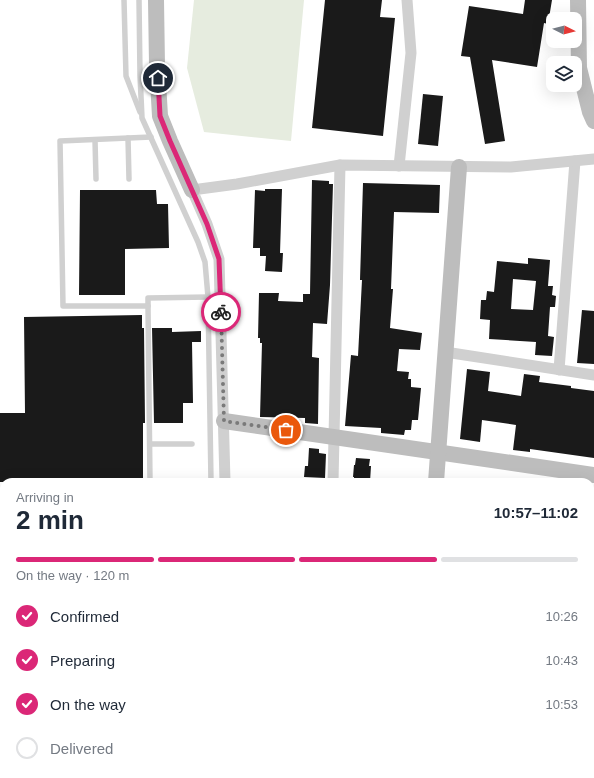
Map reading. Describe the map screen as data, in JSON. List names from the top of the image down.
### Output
{
  "north": "right",
  "page": {
    "heading": ["2 min", "Arriving in", "10:57–11:02"],
    "bar": "On the way · 120 m",
    "list": [
      ["Confirmed", "10:26"],
      ["Preparing", "10:43"],
      ["On the way", "10:53"],
      "Delivered"
    ]
  }
}
